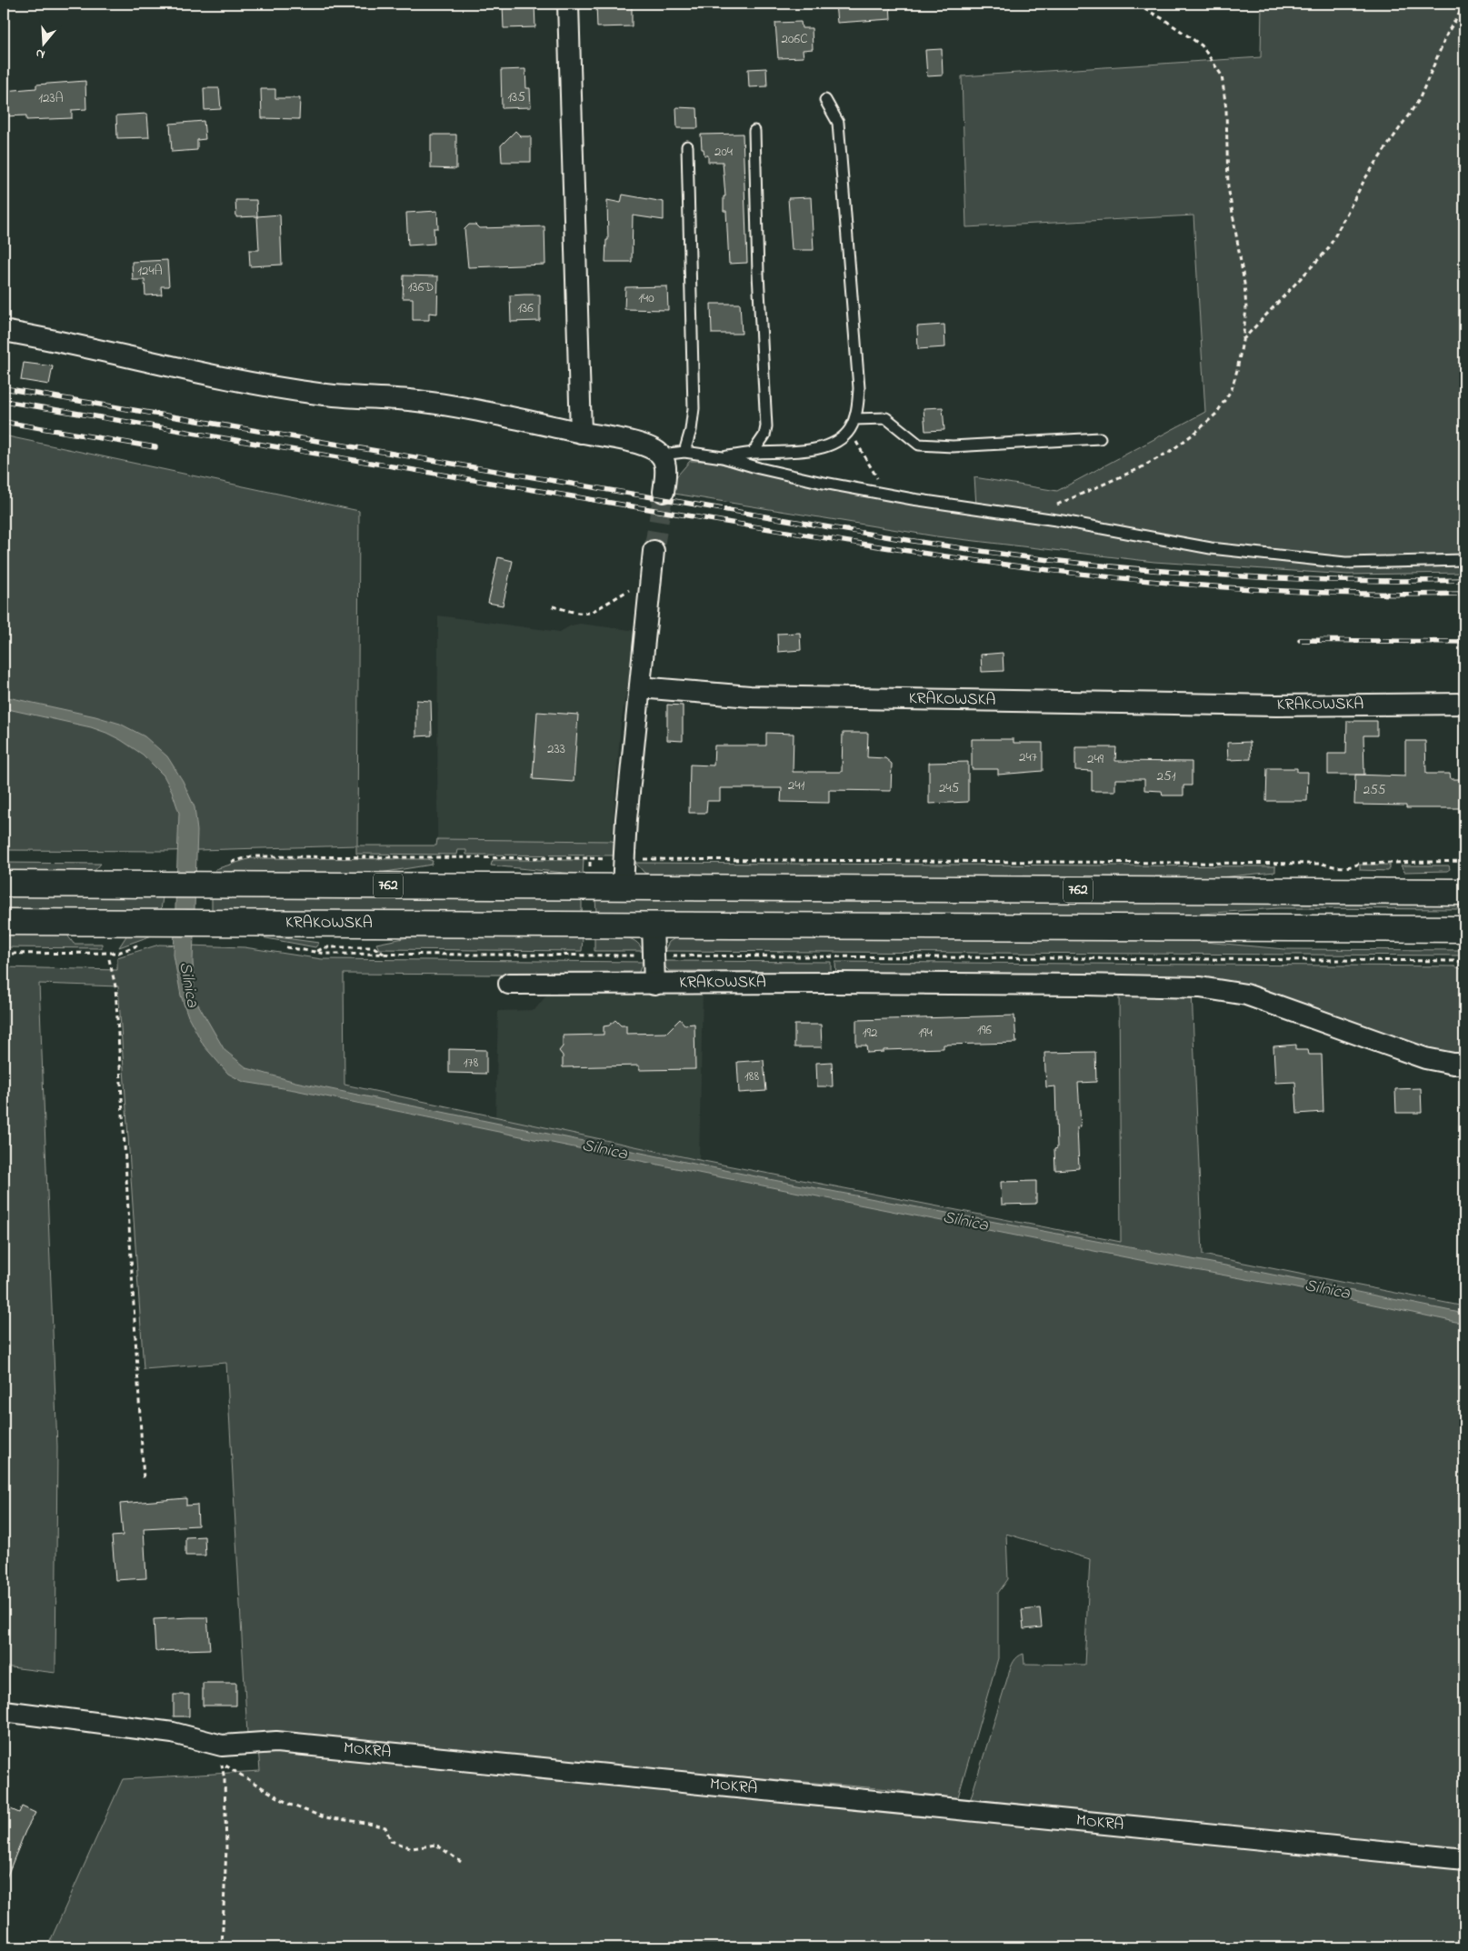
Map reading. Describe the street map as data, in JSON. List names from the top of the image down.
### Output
{
  "streets": {
    "main road": ["KRAKOWSKA", "762"],
    "street": ["MOKRA"]
  },
  "water": ["Silnica"],
  "house_numbers": [
    "206C",
    "135",
    "123A",
    "204",
    "124A",
    "136D",
    "140",
    "136",
    "233",
    "247",
    "249",
    "251",
    "241",
    "245",
    "255",
    "196",
    "192",
    "194",
    "178",
    "188"
  ],
  "north": "bottom"
}
